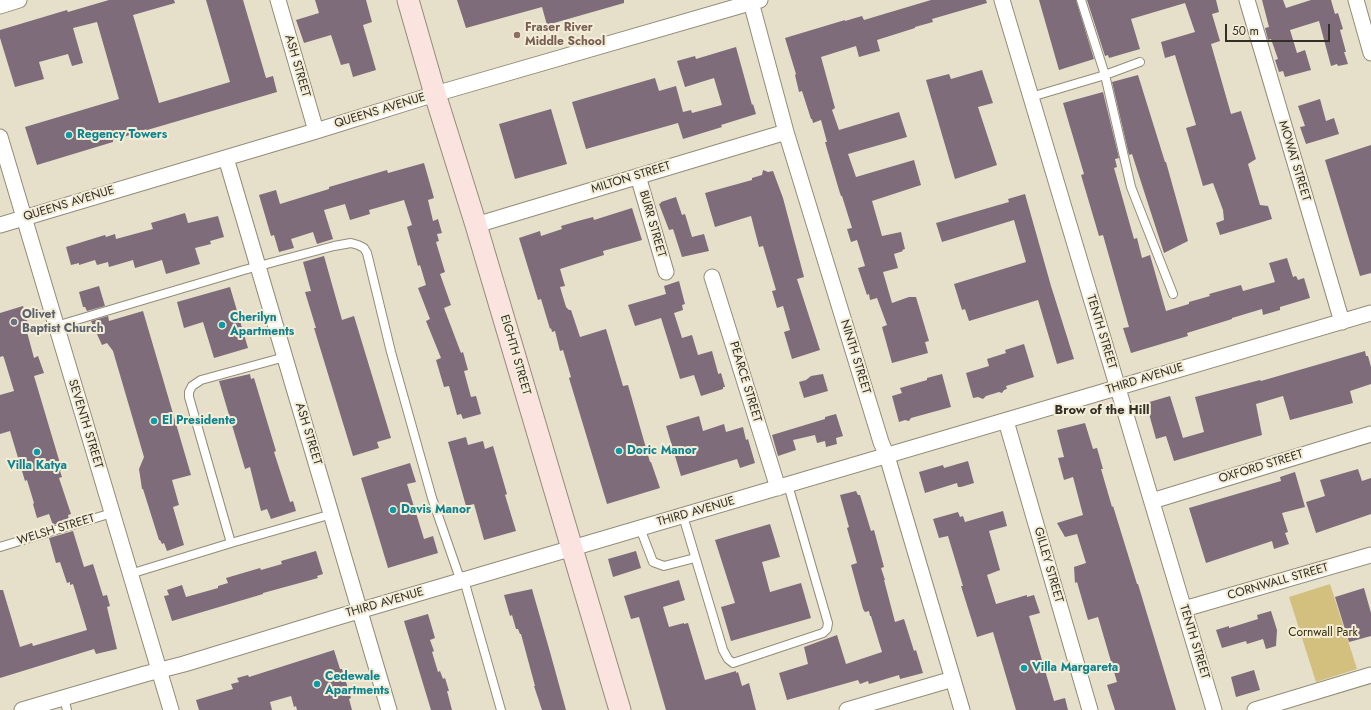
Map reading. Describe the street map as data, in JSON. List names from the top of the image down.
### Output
{
  "streets": {
    "street": [
      "ASH STREET",
      "QUEENS AVENUE",
      "MOWAT STREET",
      "MILTON STREET",
      "BURR STREET",
      "TENTH STREET",
      "EIGHTH STREET",
      "NINTH STREET",
      "THIRD AVENUE",
      "PEARCE STREET",
      "SEVENTH STREET",
      "OXFORD STREET",
      "GILLEY STREET",
      "CORNWALL STREET"
    ],
    "lane": ["WELSH STREET"]
  },
  "crossings": [
    ["ASH STREET", "QUEENS AVENUE"],
    ["ASH STREET", "THIRD AVENUE"],
    ["QUEENS AVENUE", "EIGHTH STREET"],
    ["QUEENS AVENUE", "NINTH STREET"],
    ["QUEENS AVENUE", "SEVENTH STREET"],
    ["MOWAT STREET", "THIRD AVENUE"],
    ["MILTON STREET", "BURR STREET"],
    ["MILTON STREET", "EIGHTH STREET"],
    ["MILTON STREET", "NINTH STREET"],
    ["TENTH STREET", "THIRD AVENUE"],
    ["TENTH STREET", "OXFORD STREET"],
    ["TENTH STREET", "CORNWALL STREET"],
    ["EIGHTH STREET", "THIRD AVENUE"],
    ["NINTH STREET", "THIRD AVENUE"],
    ["THIRD AVENUE", "PEARCE STREET"],
    ["THIRD AVENUE", "SEVENTH STREET"],
    ["THIRD AVENUE", "GILLEY STREET"],
    ["SEVENTH STREET", "WELSH STREET"]
  ],
  "districts": ["Brow of the Hill"],
  "parks": ["Cornwall Park"],
  "places": [
    "Fraser River Middle School",
    "Regency Towers",
    "Olivet Baptist Church",
    "Cherilyn Apartments",
    "El Presidente",
    "Doric Manor",
    "Villa Katya",
    "Davis Manor",
    "Villa Margareta",
    "Cedewale Apartments"
  ],
  "scale_bar": "50 m"
}
